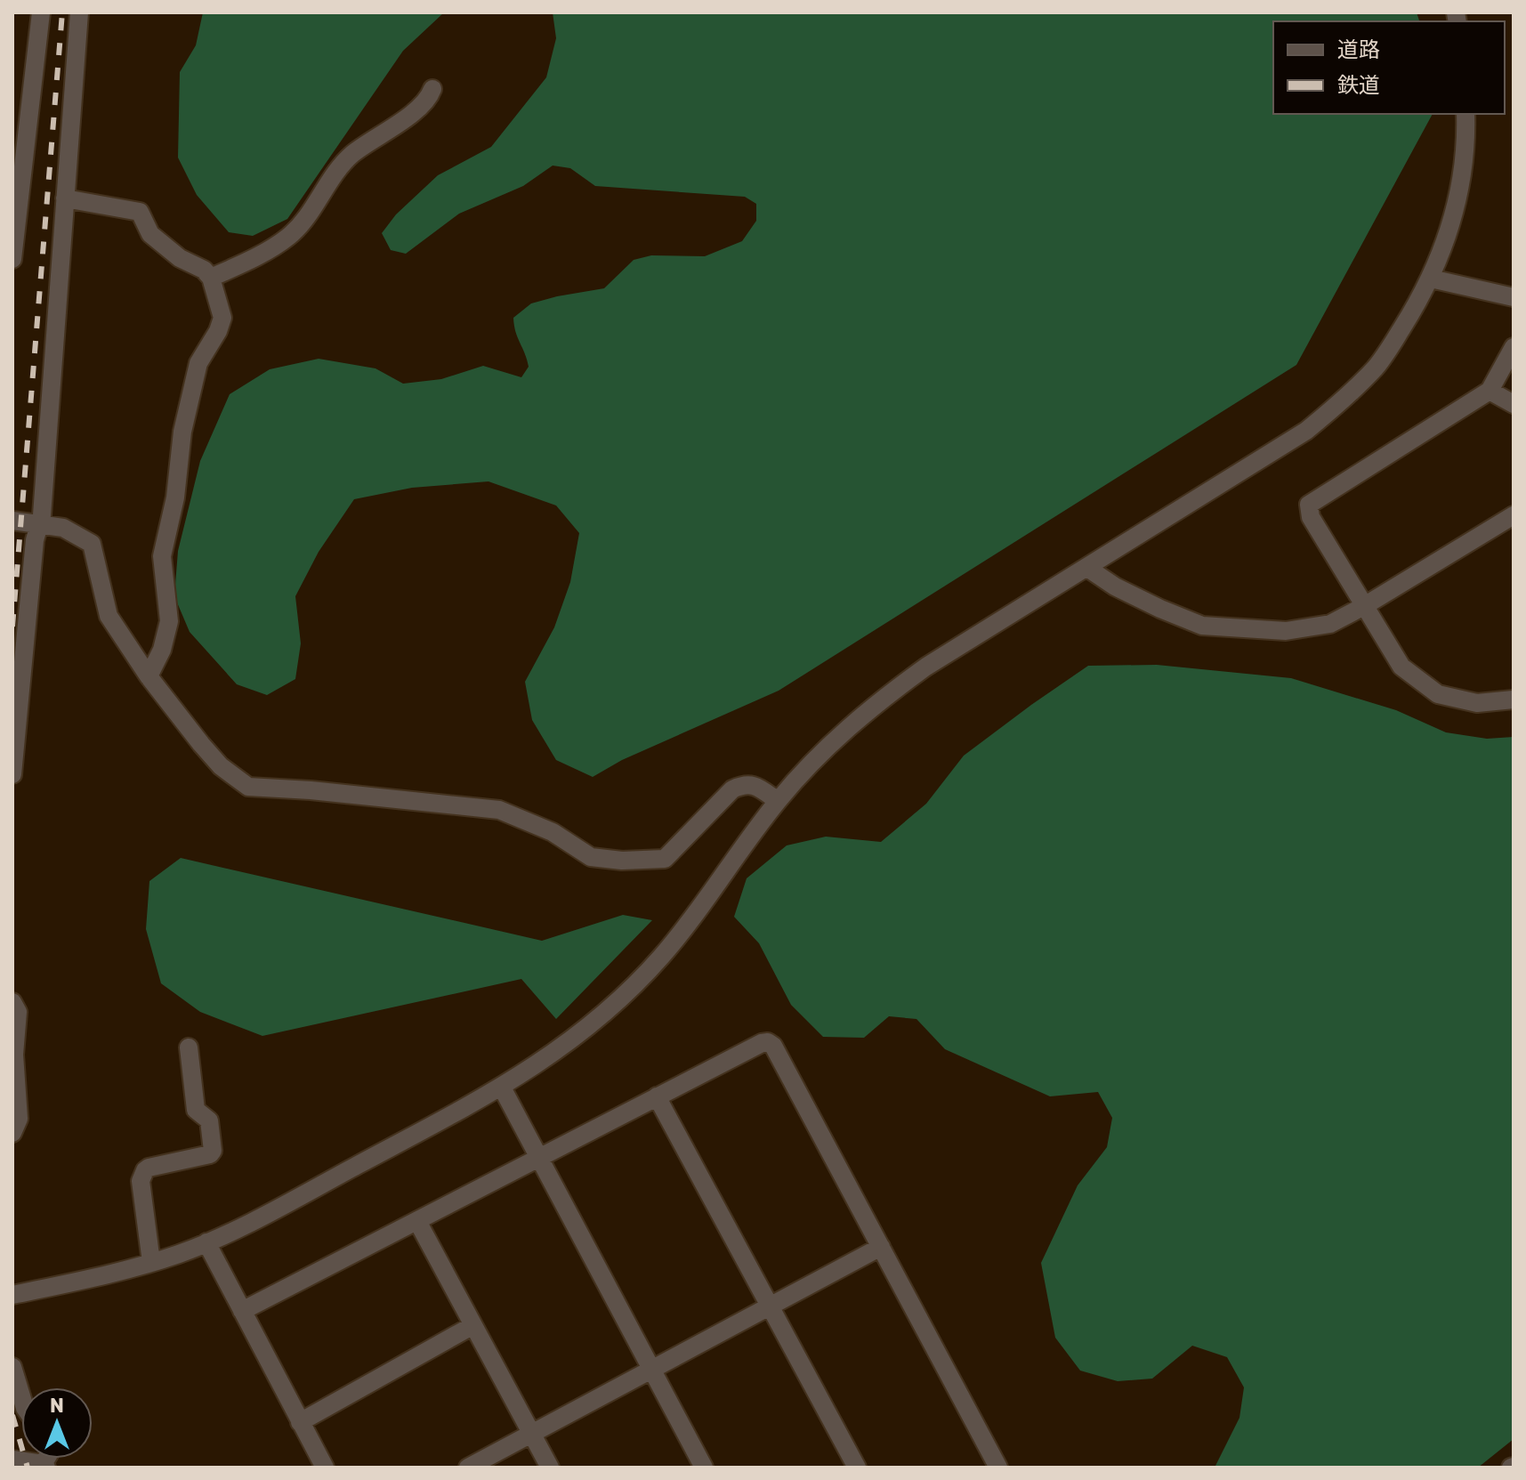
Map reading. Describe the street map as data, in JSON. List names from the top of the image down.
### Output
{
  "legend": ["道路", "鉄道"],
  "north": "top"
}
